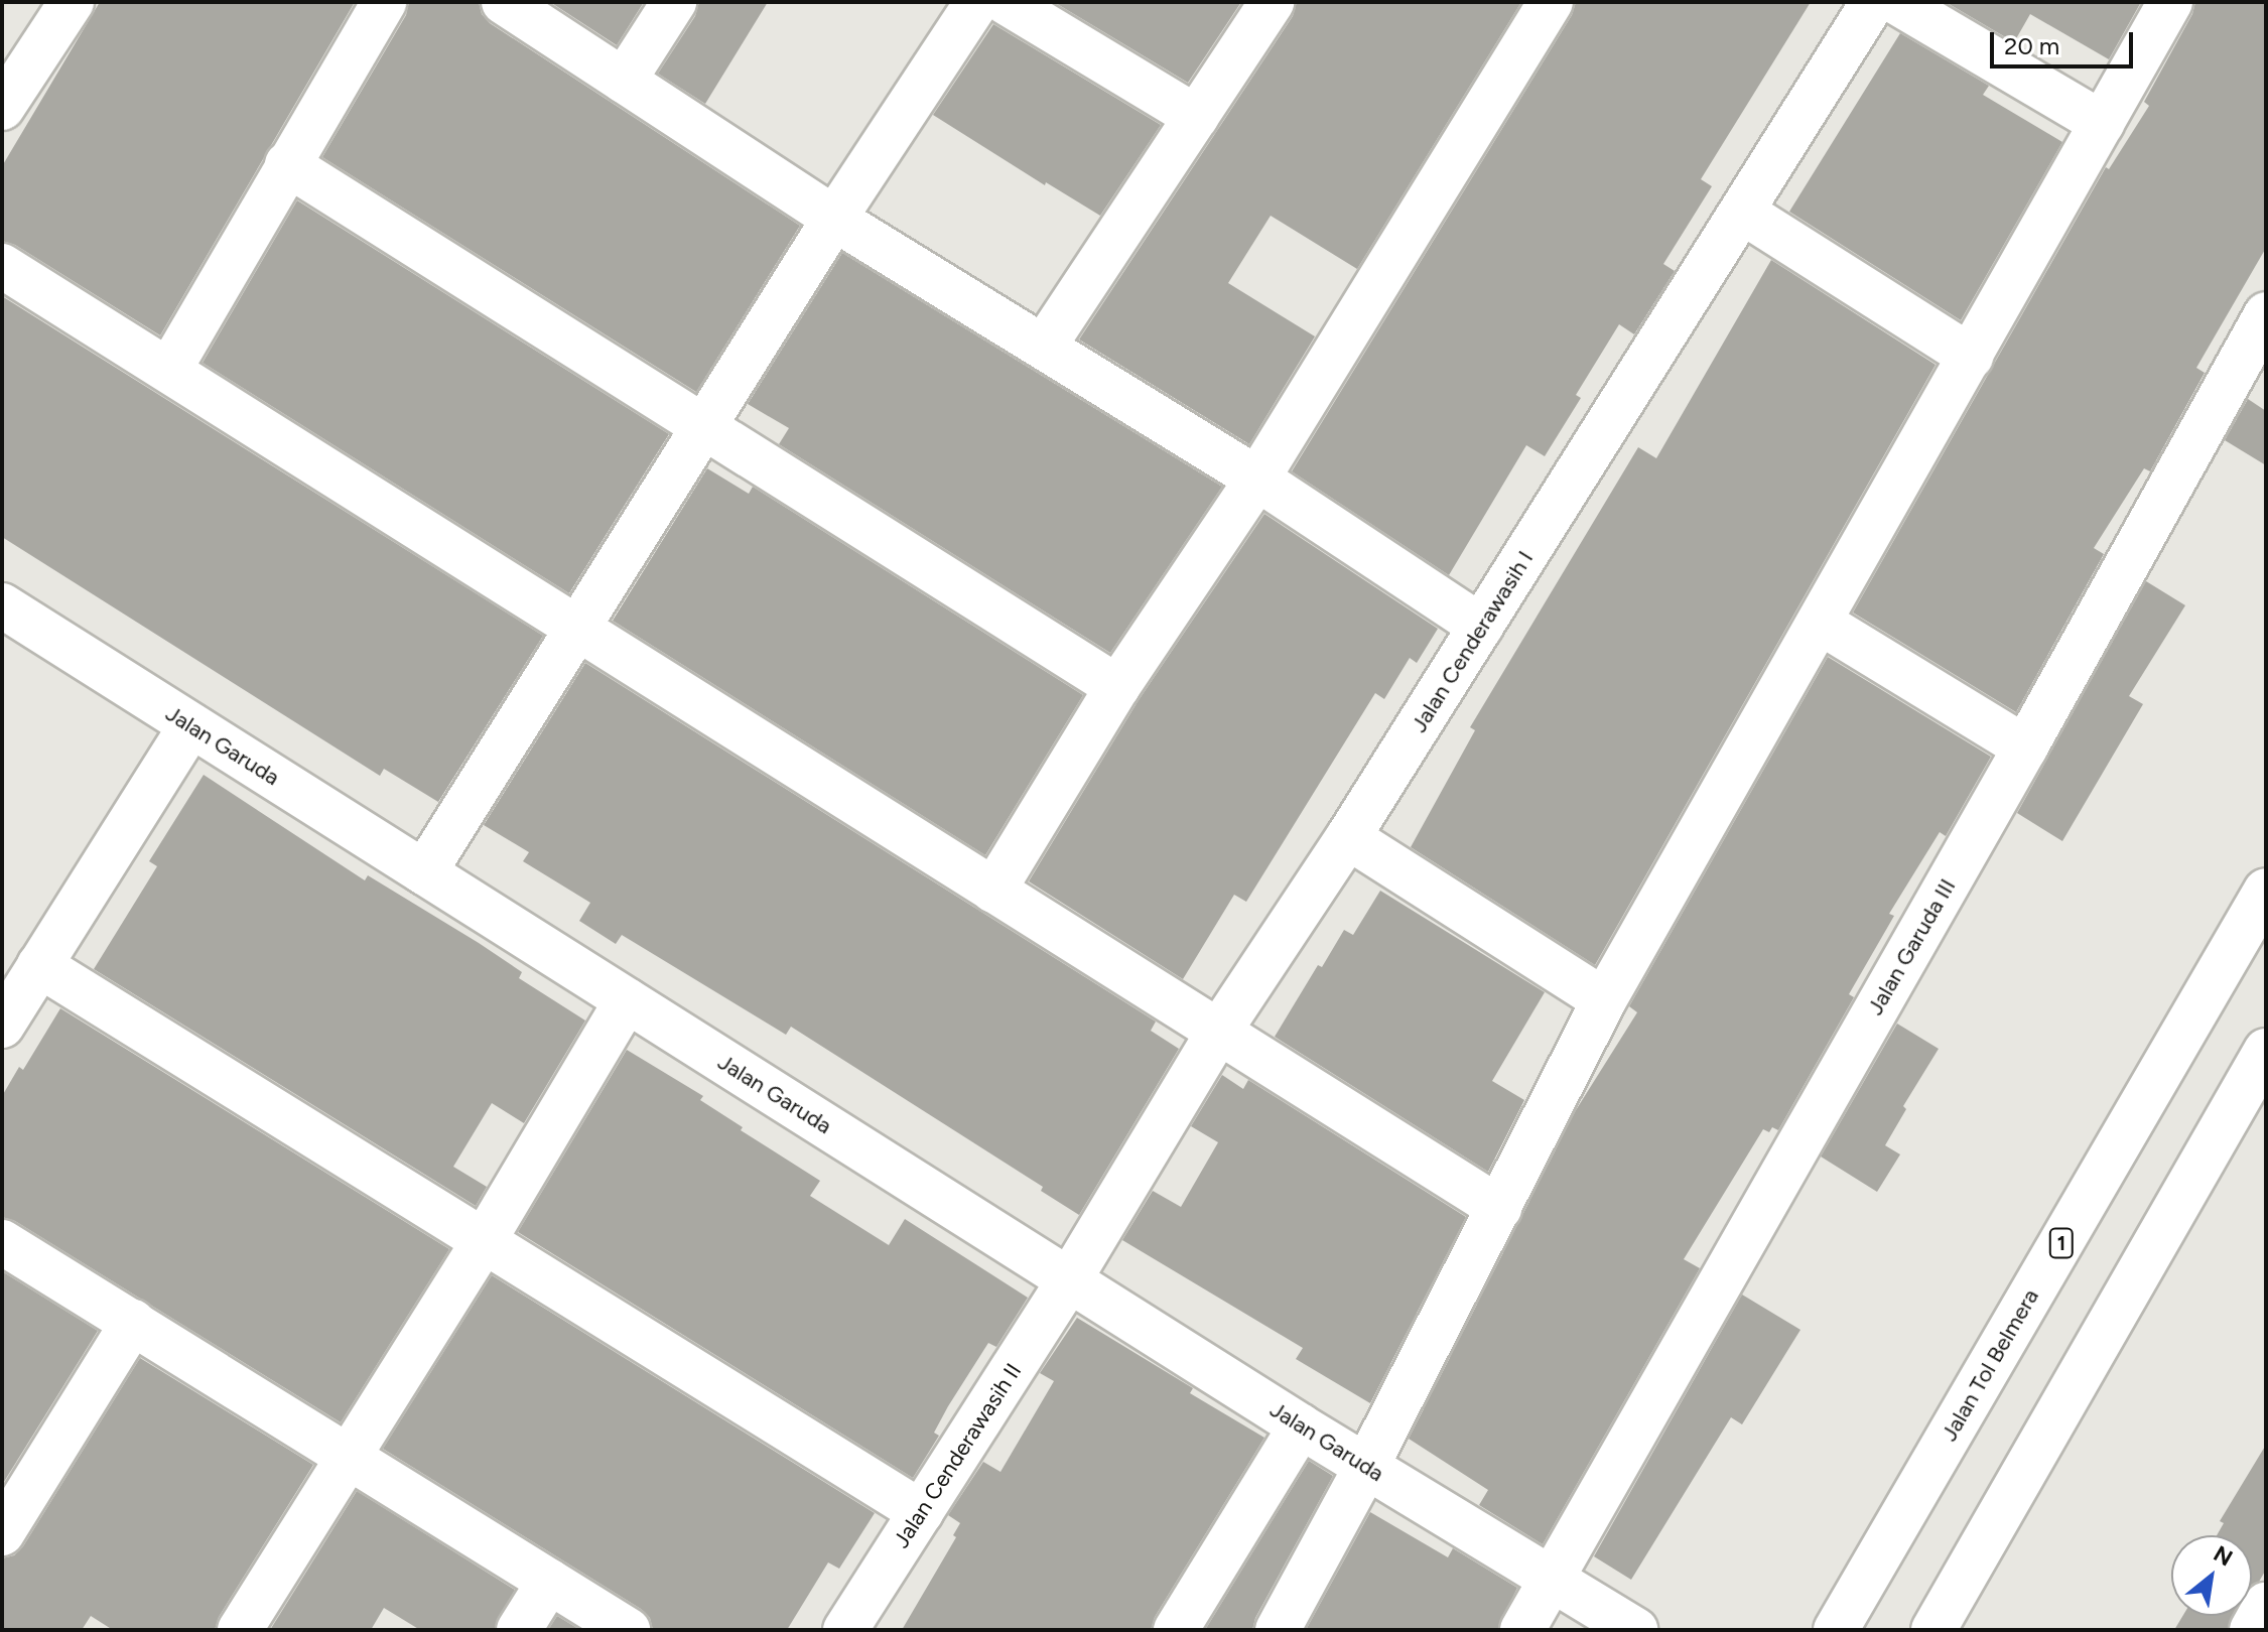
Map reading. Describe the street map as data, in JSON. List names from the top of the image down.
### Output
{
  "streets": {
    "main road": [
      "Jalan Cenderawasih I",
      "Jalan Garuda",
      "Jalan Garuda III",
      "1",
      "Jalan Tol Belmera",
      "Jalan Cenderawasih II"
    ]
  },
  "crossings": [
    ["Jalan Cenderawasih I", "Jalan Garuda"],
    ["Jalan Cenderawasih I", "Jalan Cenderawasih II"],
    ["Jalan Garuda", "Jalan Garuda III"],
    ["Jalan Garuda", "Jalan Cenderawasih II"]
  ],
  "scale_bar": "20 m",
  "north": "top right"
}
